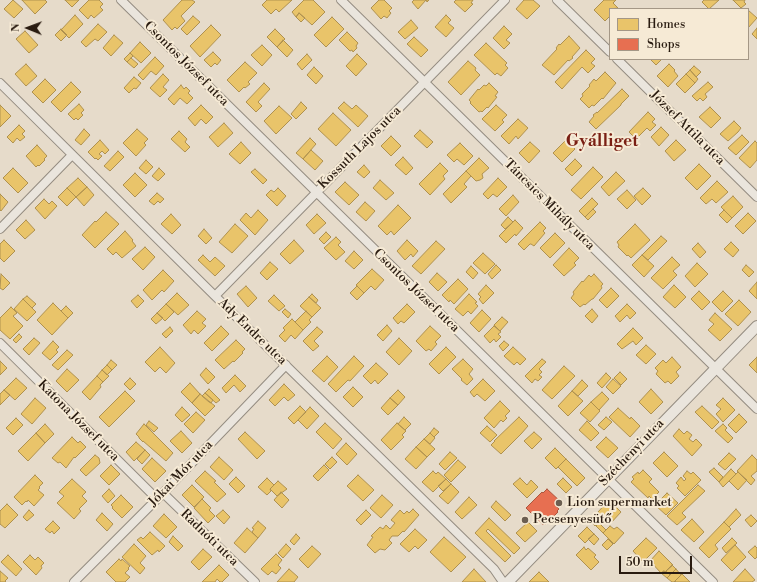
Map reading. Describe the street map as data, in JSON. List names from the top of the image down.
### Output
{
  "streets": {
    "street": [
      "Csontos József utca",
      "József Attila utca",
      "Kossuth Lajos utca",
      "Táncsics Mihály utca",
      "Ady Endre utca",
      "Katona József utca",
      "Széchenyi utca",
      "Jókai Mór utca",
      "Radnóti utca"
    ]
  },
  "crossings": [
    ["Csontos József utca", "Kossuth Lajos utca"],
    ["Csontos József utca", "Széchenyi utca"],
    ["Kossuth Lajos utca", "Táncsics Mihály utca"],
    ["Kossuth Lajos utca", "Ady Endre utca"],
    ["Táncsics Mihály utca", "Széchenyi utca"],
    ["Ady Endre utca", "Jókai Mór utca"],
    ["Katona József utca", "Jókai Mór utca"],
    ["Katona József utca", "Radnóti utca"],
    ["Jókai Mór utca", "Radnóti utca"]
  ],
  "districts": ["Gyálliget"],
  "places": ["Lion supermarket", "Pecsenyesütő"],
  "legend": ["Homes", "Shops"],
  "scale_bar": "50 m",
  "north": "left"
}
